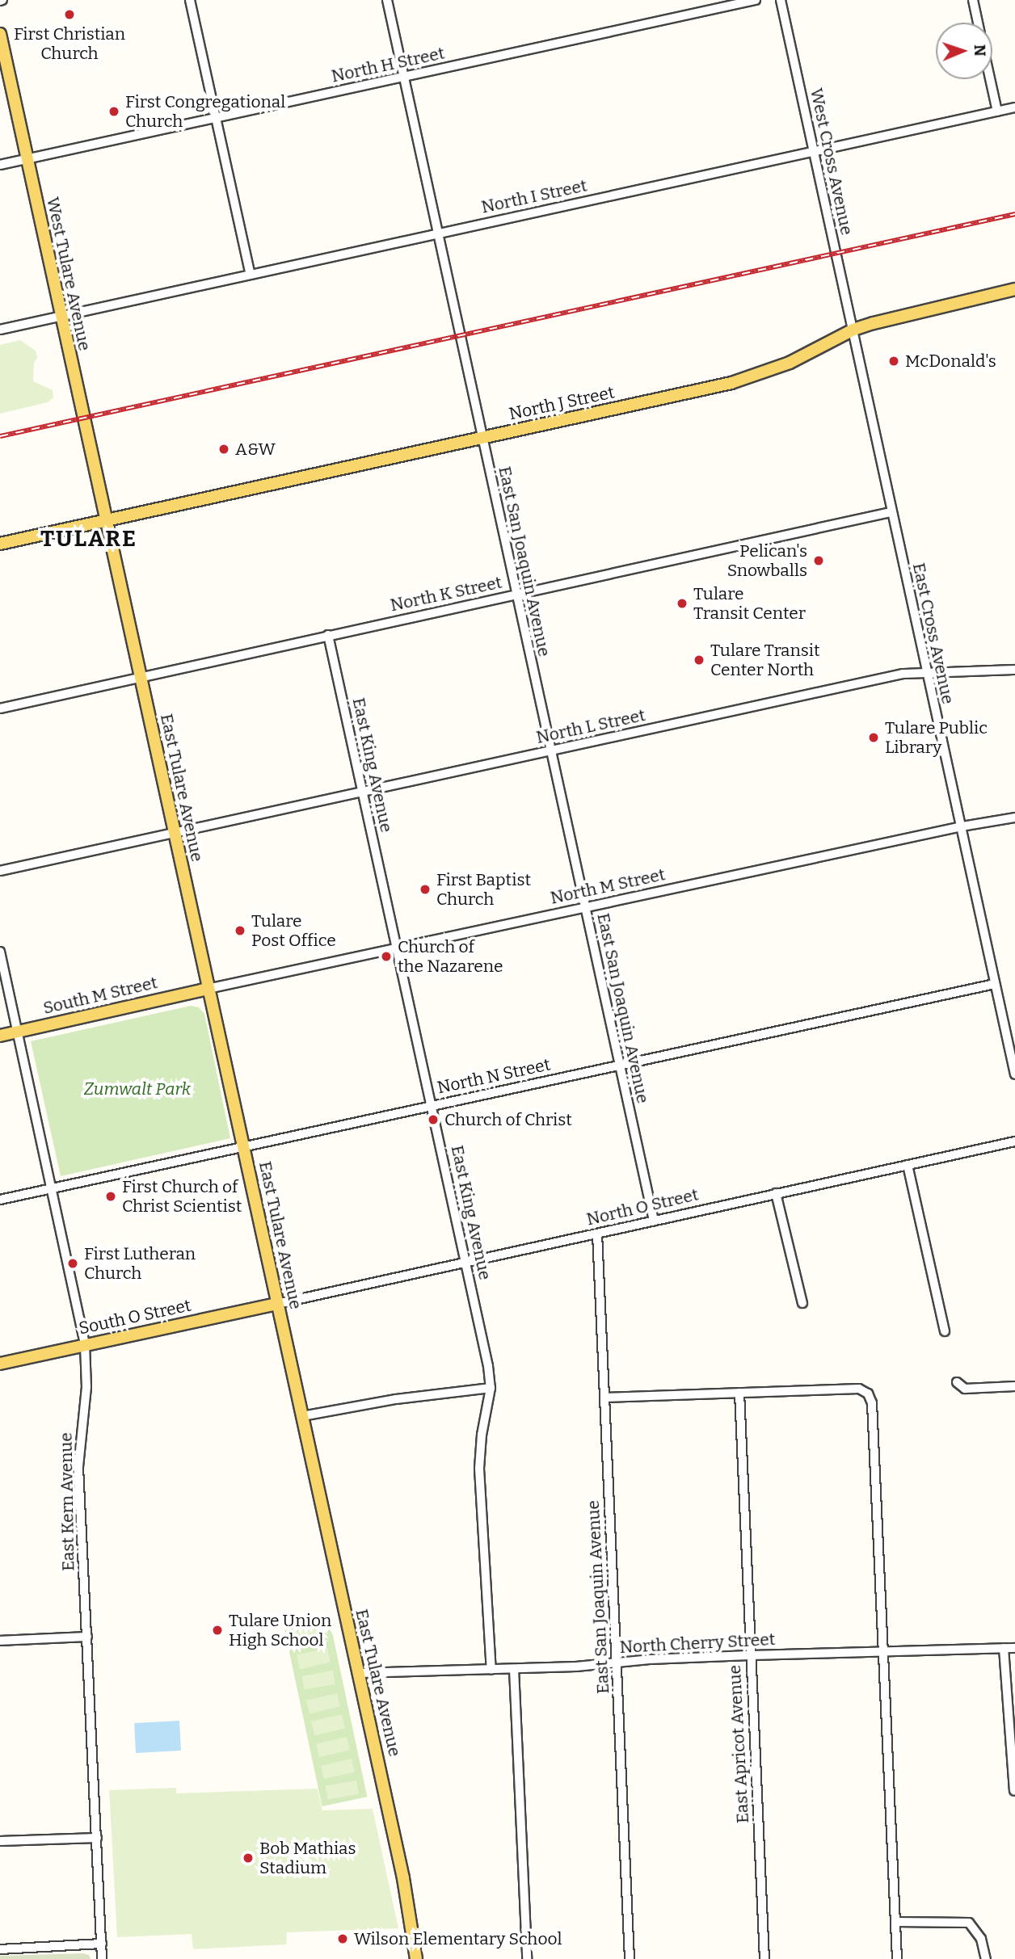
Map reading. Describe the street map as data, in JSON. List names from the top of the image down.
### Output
{
  "streets": {
    "main road": [
      "West Tulare Avenue",
      "North J Street",
      "East Tulare Avenue",
      "South M Street",
      "South O Street"
    ],
    "street": [
      "North H Street",
      "West Cross Avenue",
      "North I Street",
      "East San Joaquin Avenue",
      "North K Street",
      "East Cross Avenue",
      "North L Street",
      "East King Avenue",
      "North M Street",
      "North N Street",
      "North O Street",
      "East Kern Avenue",
      "North Cherry Street",
      "East Apricot Avenue"
    ]
  },
  "crossings": [
    ["North H Street", "West Tulare Avenue"],
    ["North H Street", "East San Joaquin Avenue"],
    ["West Cross Avenue", "North I Street"],
    ["West Cross Avenue", "North J Street"],
    ["West Cross Avenue", "East Cross Avenue"],
    ["North I Street", "West Tulare Avenue"],
    ["North I Street", "East San Joaquin Avenue"],
    ["West Tulare Avenue", "North J Street"],
    ["West Tulare Avenue", "East Tulare Avenue"],
    ["North J Street", "East San Joaquin Avenue"],
    ["North J Street", "East Cross Avenue"],
    ["North J Street", "East Tulare Avenue"],
    ["East San Joaquin Avenue", "North K Street"],
    ["East San Joaquin Avenue", "North L Street"],
    ["East San Joaquin Avenue", "North M Street"],
    ["East San Joaquin Avenue", "North N Street"],
    ["East San Joaquin Avenue", "North O Street"],
    ["East San Joaquin Avenue", "North Cherry Street"],
    ["North K Street", "East Cross Avenue"],
    ["North K Street", "East King Avenue"],
    ["North K Street", "East Tulare Avenue"],
    ["East Cross Avenue", "North L Street"],
    ["East Cross Avenue", "North M Street"],
    ["East Cross Avenue", "North N Street"],
    ["North L Street", "East King Avenue"],
    ["North L Street", "East Tulare Avenue"],
    ["East King Avenue", "North M Street"],
    ["East King Avenue", "North N Street"],
    ["East King Avenue", "North O Street"],
    ["East King Avenue", "North Cherry Street"],
    ["East Tulare Avenue", "North M Street"],
    ["East Tulare Avenue", "South M Street"],
    ["East Tulare Avenue", "North N Street"],
    ["East Tulare Avenue", "North O Street"],
    ["East Tulare Avenue", "South O Street"],
    ["East Tulare Avenue", "North Cherry Street"],
    ["North M Street", "South M Street"],
    ["South M Street", "East Kern Avenue"],
    ["North N Street", "East Kern Avenue"],
    ["North O Street", "South O Street"],
    ["South O Street", "East Kern Avenue"],
    ["North Cherry Street", "East Apricot Avenue"]
  ],
  "districts": ["TULARE"],
  "parks": ["Zumwalt Park"],
  "places": [
    "First Christian Church",
    "First Congregational Church",
    "McDonald's",
    "A&W",
    "Pelican's Snowballs",
    "Tulare Transit Center",
    "Tulare Transit Center North",
    "Tulare Public Library",
    "First Baptist Church",
    "Tulare Post Office",
    "Church of the Nazarene",
    "Church of Christ",
    "First Church of Christ Scientist",
    "First Lutheran Church",
    "Tulare Union High School",
    "Bob Mathias Stadium",
    "Wilson Elementary School"
  ],
  "north": "right"
}
